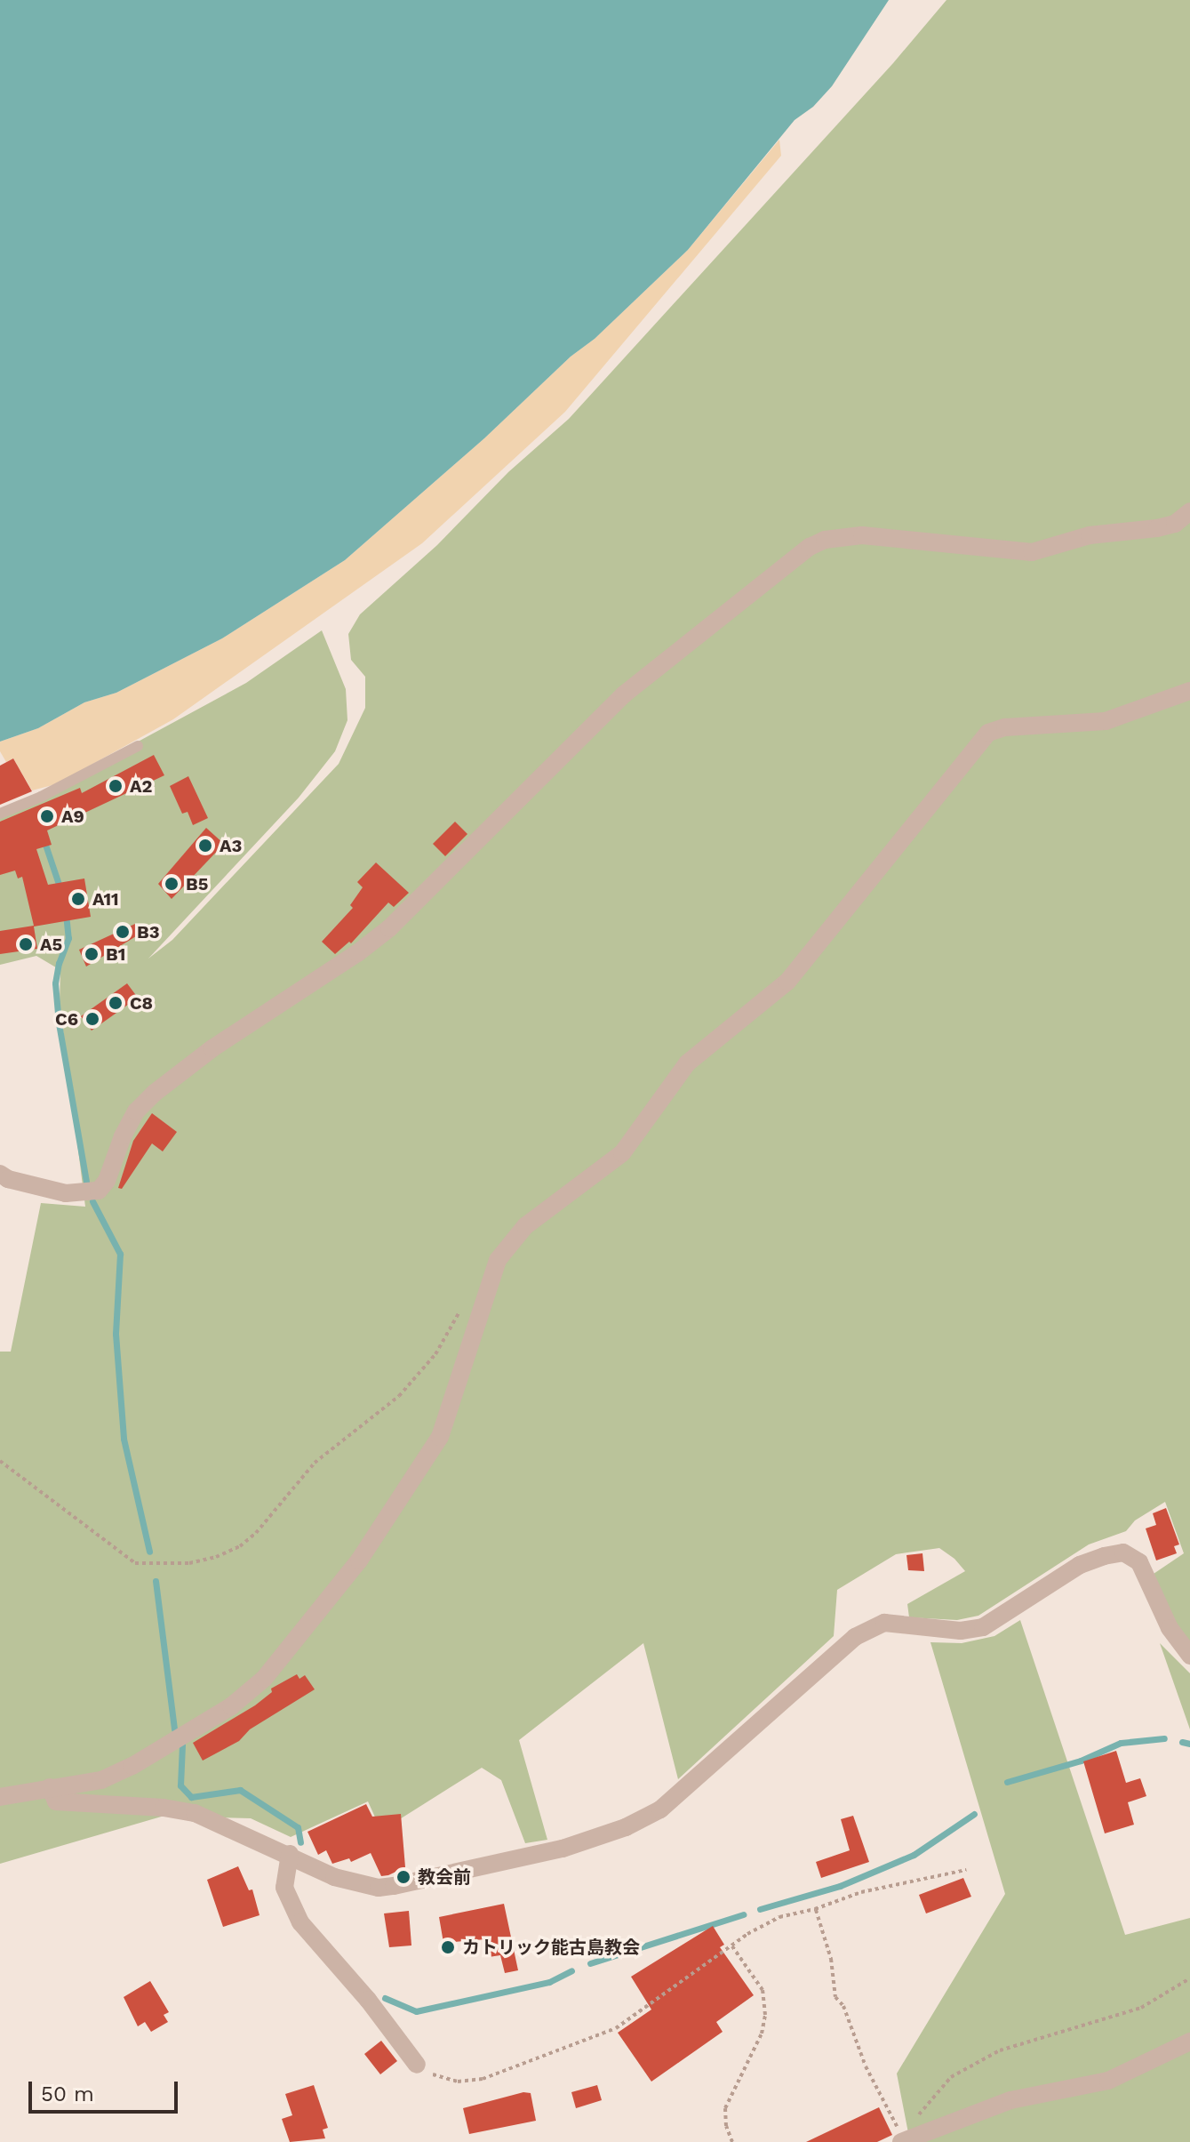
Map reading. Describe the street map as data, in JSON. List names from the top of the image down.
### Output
{
  "places": [
    "A2",
    "A9",
    "A3",
    "B5",
    "A11",
    "B3",
    "A5",
    "B1",
    "C8",
    "C6",
    "教会前",
    "カトリック能古島教会"
  ],
  "scale_bar": "50 m"
}
